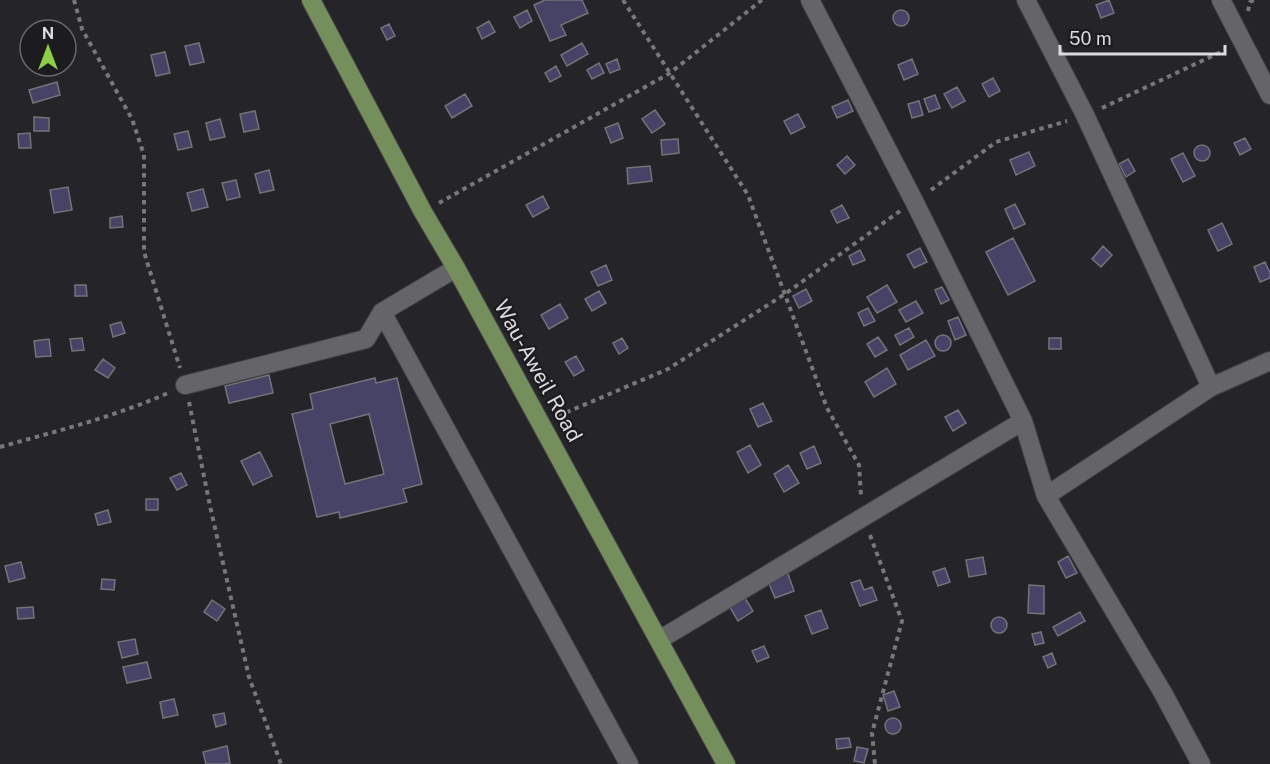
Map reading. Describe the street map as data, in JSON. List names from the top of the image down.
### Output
{
  "streets": {
    "main road": ["Wau-Aweil Road"]
  },
  "scale_bar": "50 m",
  "north": "top"
}
